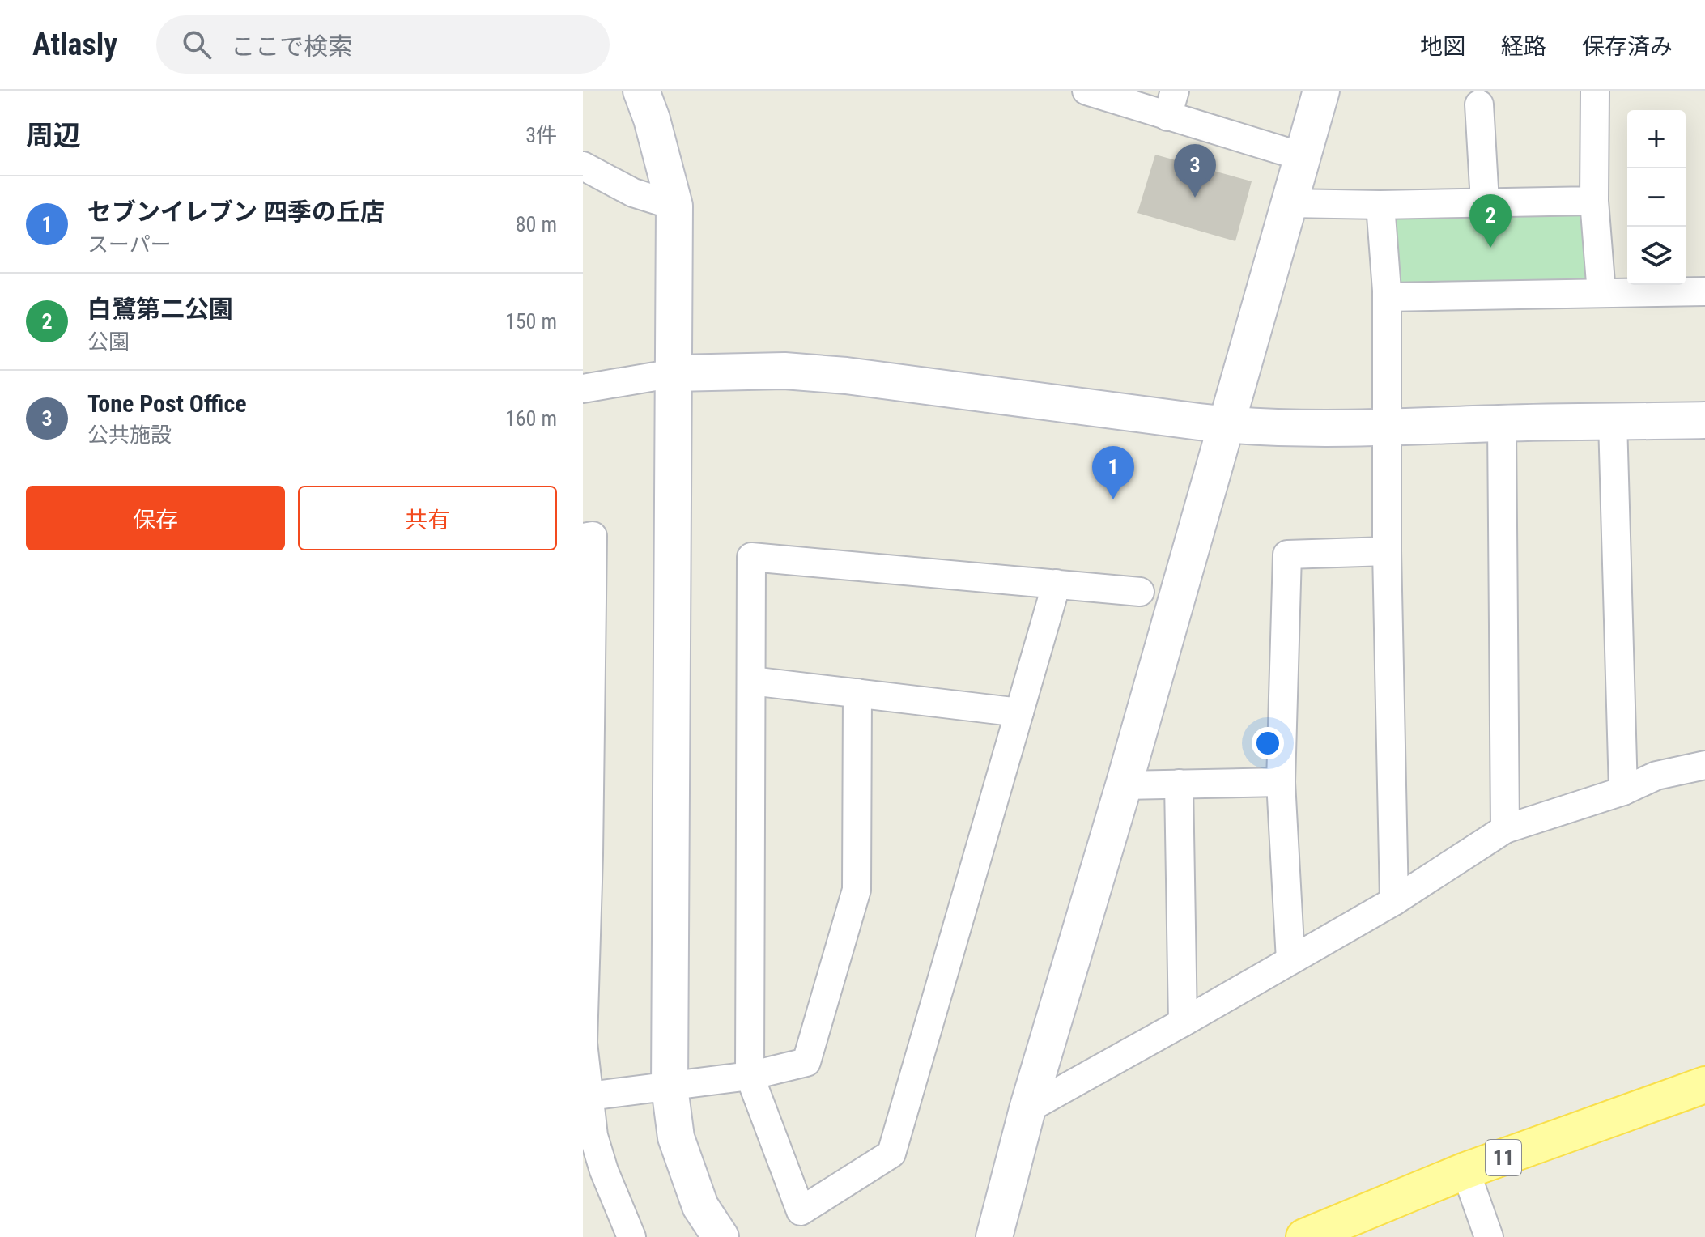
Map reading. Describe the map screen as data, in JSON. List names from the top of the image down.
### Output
{
  "streets": {
    "main road": ["11"]
  },
  "page": {
    "header": "Atlasly",
    "search": "ここで検索",
    "nav": ["地図", "経路", "保存済み"],
    "heading": ["周辺", "3件"],
    "map_buttons": ["+", "−"],
    "pins": ["3", "2", "1"],
    "list": [
      {
        "mark": "1",
        "name": "セブンイレブン 四季の丘店",
        "note": "スーパー",
        "value": "80 m"
      },
      {
        "mark": "2",
        "name": "白鷺第二公園",
        "note": "公園",
        "value": "150 m"
      },
      {
        "mark": "3",
        "name": "Tone Post Office",
        "note": "公共施設",
        "value": "160 m"
      }
    ],
    "buttons": ["保存", "共有"]
  }
}
